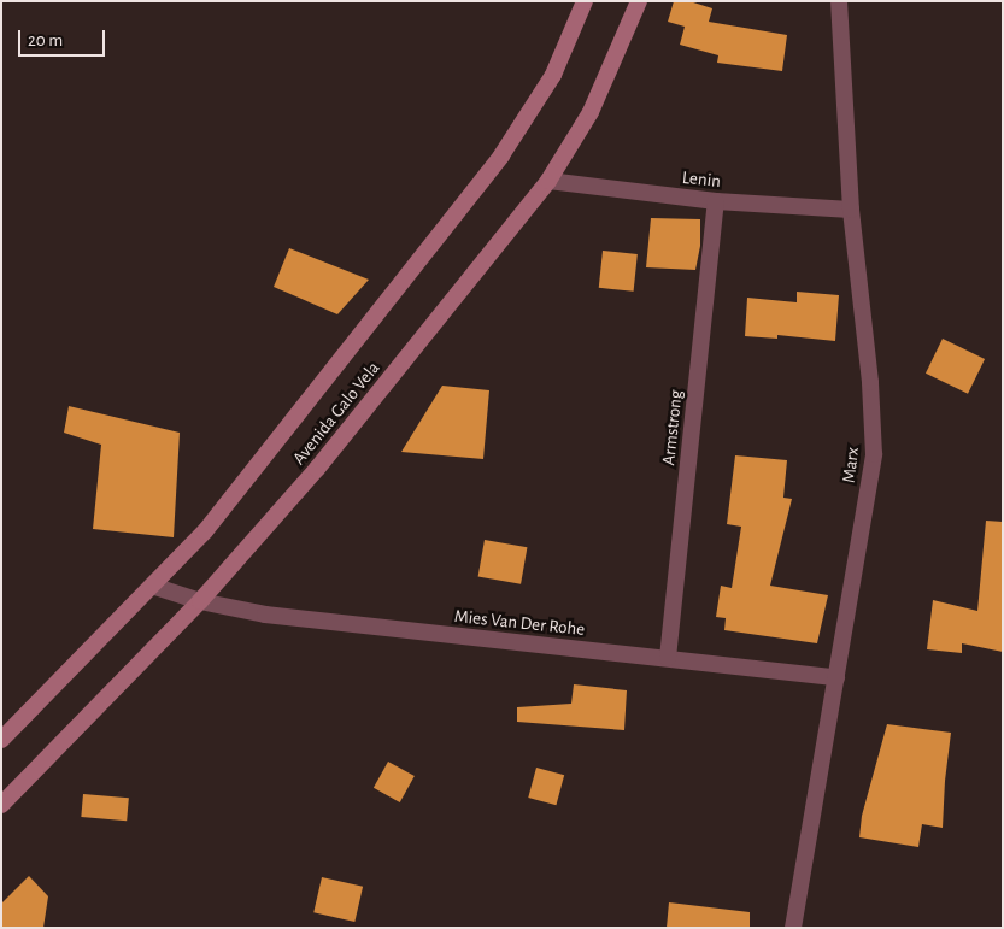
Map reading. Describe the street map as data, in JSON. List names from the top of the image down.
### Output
{
  "streets": {
    "main road": ["Avenida Galo Vela"],
    "street": [
      "Lenin",
      "Armstrong",
      "Marx",
      "Mies Van Der Rohe"
    ]
  },
  "crossings": [
    ["Lenin", "Avenida Galo Vela"],
    ["Lenin", "Armstrong"],
    ["Lenin", "Marx"],
    ["Avenida Galo Vela", "Mies Van Der Rohe"],
    ["Armstrong", "Mies Van Der Rohe"],
    ["Marx", "Mies Van Der Rohe"]
  ],
  "scale_bar": "20 m"
}
